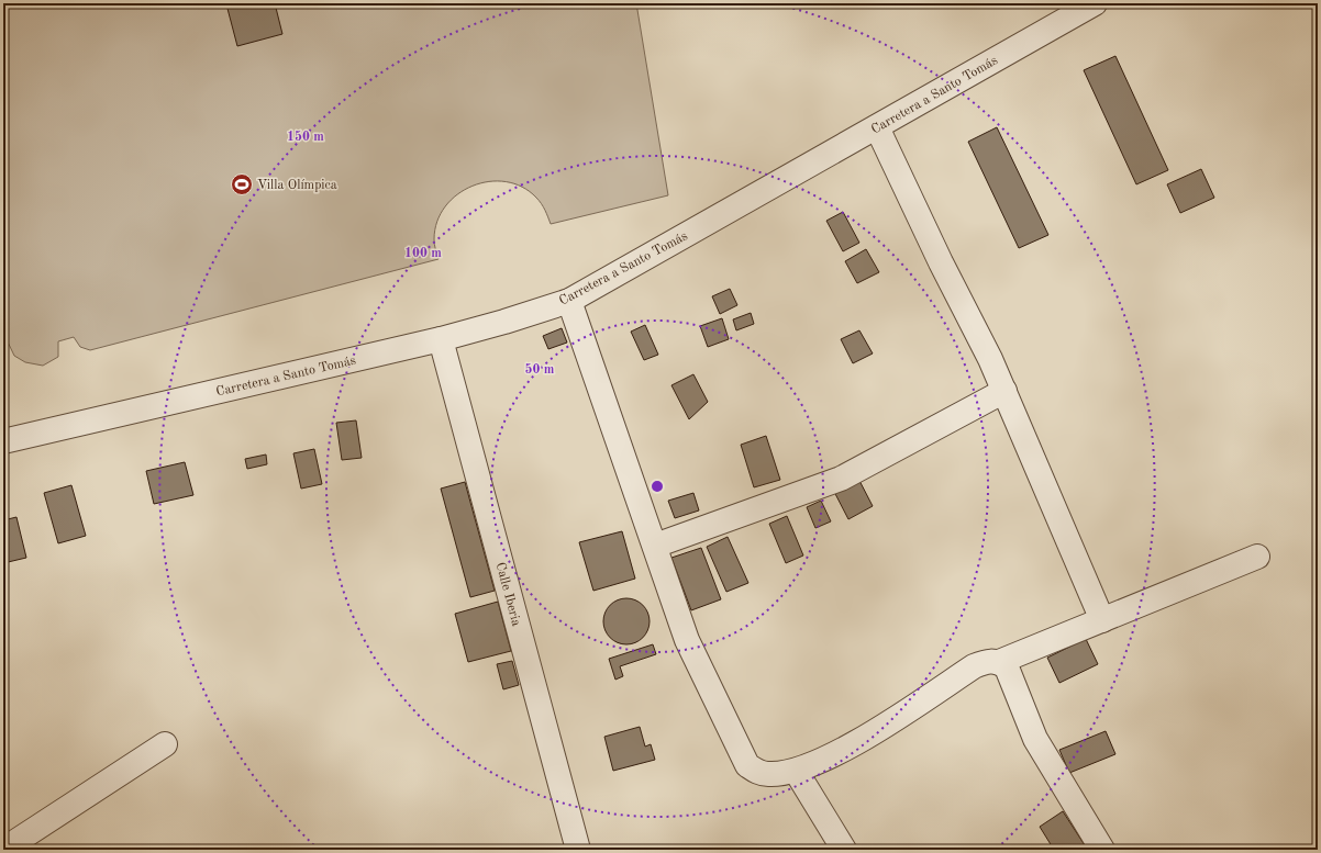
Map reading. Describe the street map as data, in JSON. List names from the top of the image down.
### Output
{
  "streets": {
    "street": ["Carretera a Santo Tomás", "Calle Iberia"]
  },
  "crossings": [
    ["Carretera a Santo Tomás", "Calle Iberia"]
  ],
  "places": {
    "sports": ["Villa Olímpica"]
  },
  "rings": ["150 m", "100 m", "50 m"]
}
